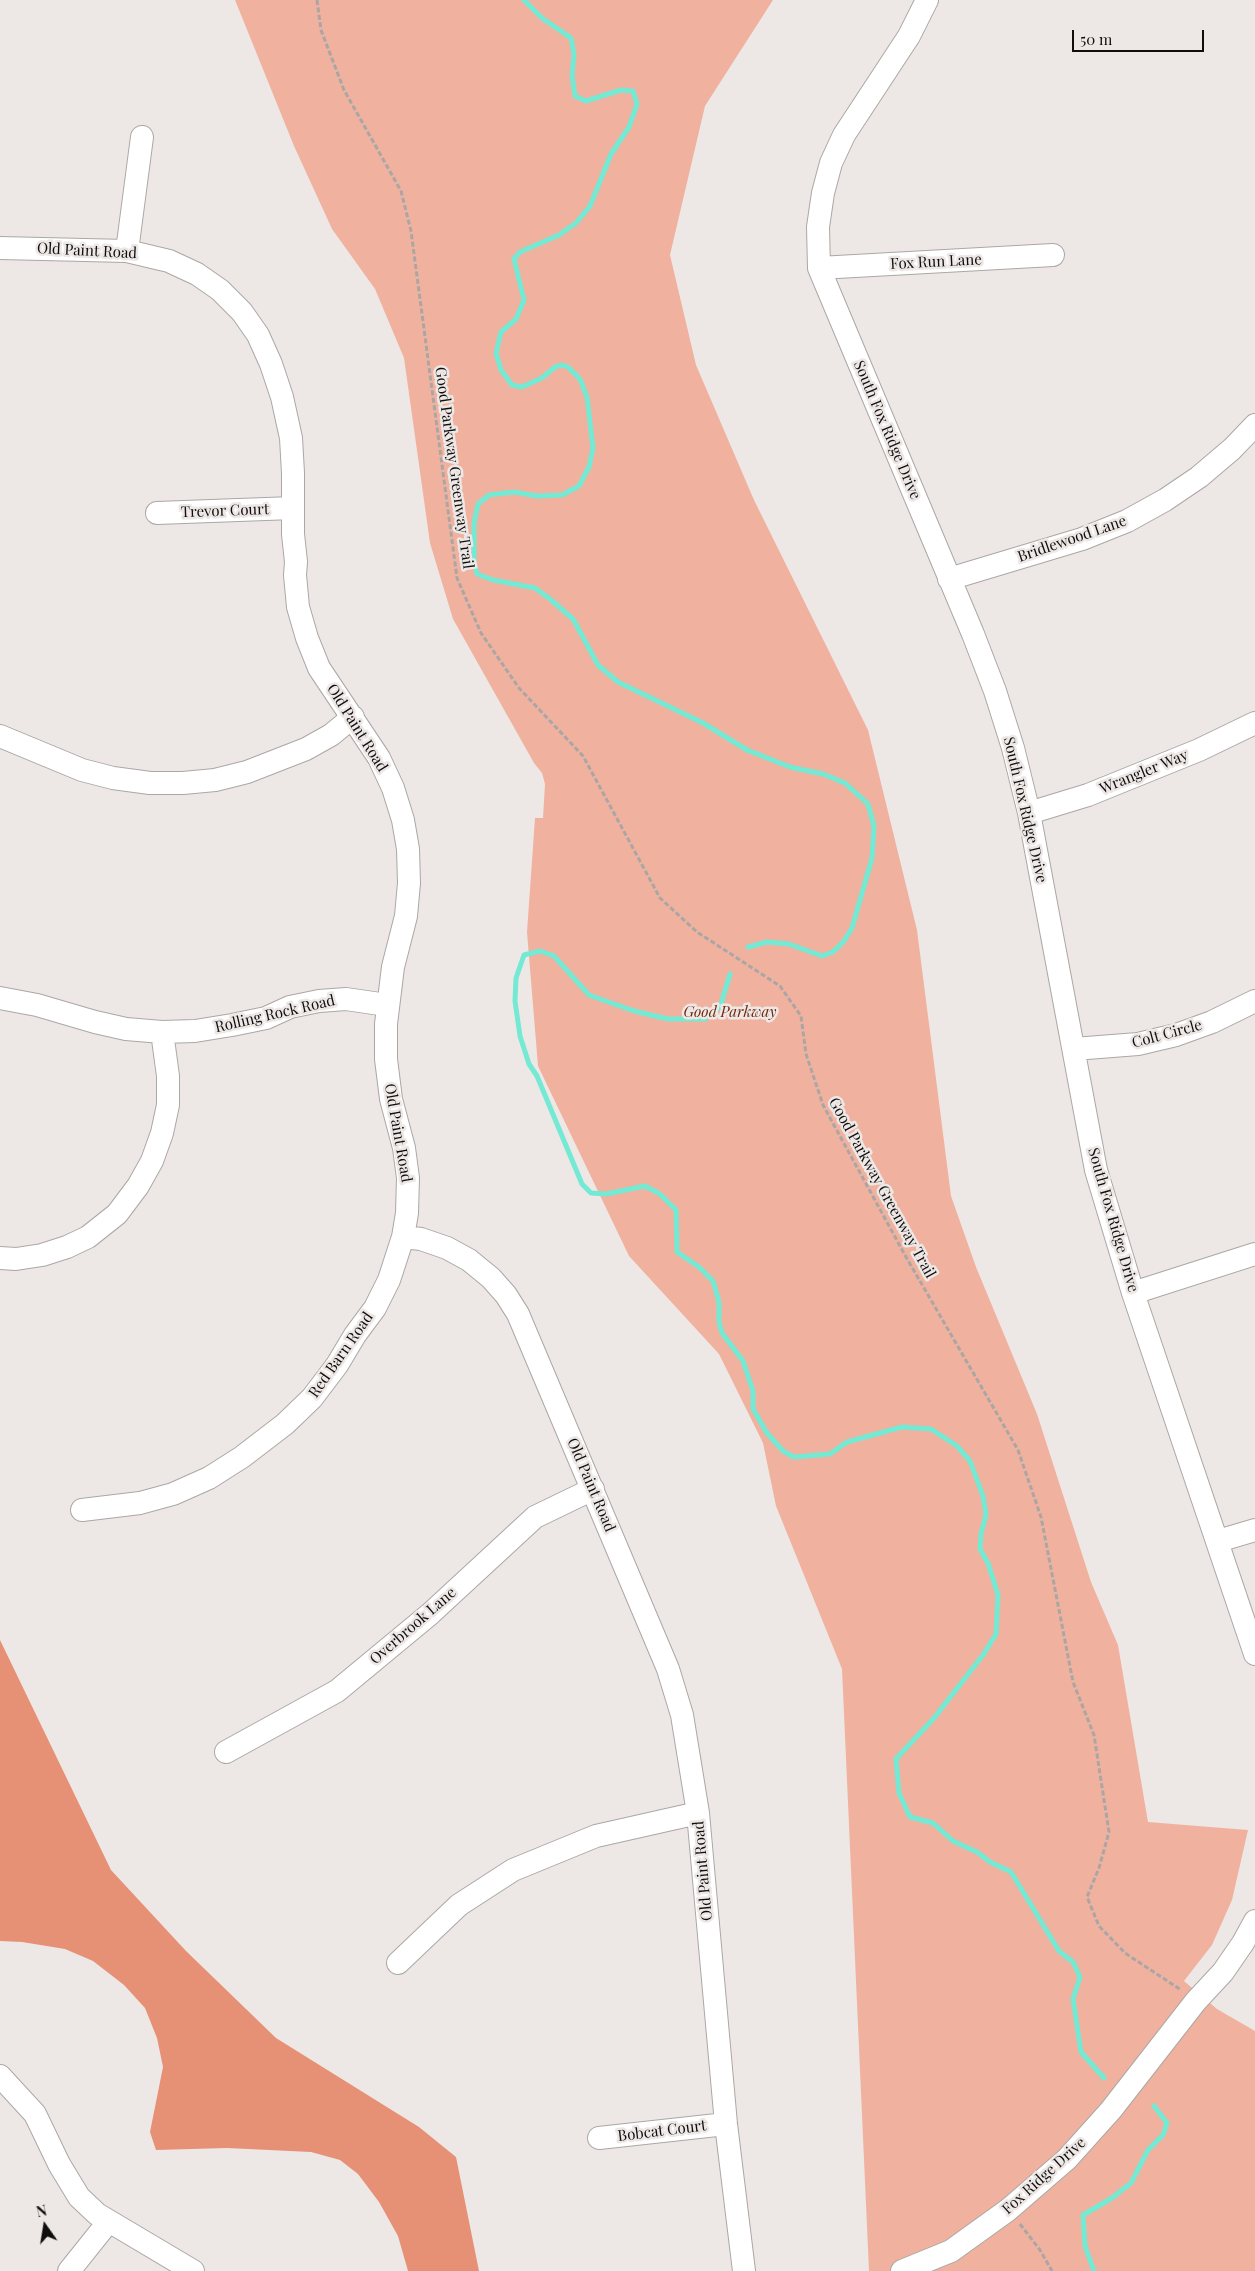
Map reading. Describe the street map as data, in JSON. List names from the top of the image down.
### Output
{
  "streets": {
    "street": [
      "Old Paint Road",
      "Fox Run Lane",
      "South Fox Ridge Drive",
      "Trevor Court",
      "Bridlewood Lane",
      "Wrangler Way",
      "Rolling Rock Road",
      "Colt Circle",
      "Red Barn Road",
      "Overbrook Lane",
      "Bobcat Court",
      "Fox Ridge Drive"
    ],
    "path": ["Good Parkway Greenway Trail"]
  },
  "crossings": [
    ["Old Paint Road", "Trevor Court"],
    ["Old Paint Road", "Rolling Rock Road"],
    ["Old Paint Road", "Red Barn Road"],
    ["Old Paint Road", "Overbrook Lane"],
    ["Old Paint Road", "Bobcat Court"],
    ["Fox Run Lane", "South Fox Ridge Drive"],
    ["South Fox Ridge Drive", "Bridlewood Lane"],
    ["South Fox Ridge Drive", "Wrangler Way"],
    ["South Fox Ridge Drive", "Colt Circle"],
    ["Good Parkway Greenway Trail", "Fox Ridge Drive"]
  ],
  "parks": ["Good Parkway"],
  "scale_bar": "50 m",
  "north": "top"
}
